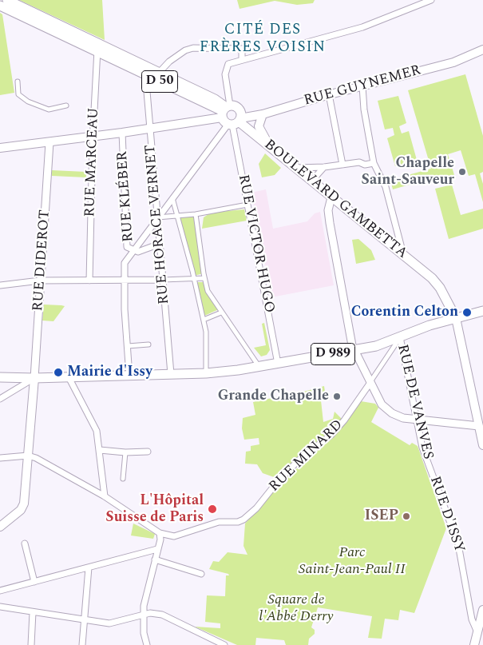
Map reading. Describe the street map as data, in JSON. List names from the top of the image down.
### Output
{
  "streets": {
    "main road": [
      "D 50",
      "RUE GUYNEMER",
      "BOULEVARD GAMBETTA",
      "D 989"
    ],
    "street": [
      "RUE MARCEAU",
      "RUE KLÉBER",
      "RUE HORACE VERNET",
      "RUE VICTOR HUGO",
      "RUE DIDEROT",
      "RUE DE VANVES",
      "RUE MINARD",
      "RUE D'ISSY"
    ]
  },
  "crossings": [
    ["D 50", "RUE GUYNEMER"],
    ["D 50", "RUE MARCEAU"],
    ["D 50", "BOULEVARD GAMBETTA"],
    ["D 50", "RUE HORACE VERNET"],
    ["D 50", "RUE VICTOR HUGO"],
    ["D 50", "D 989"],
    ["RUE GUYNEMER", "RUE MARCEAU"],
    ["RUE GUYNEMER", "RUE KLÉBER"],
    ["RUE GUYNEMER", "BOULEVARD GAMBETTA"],
    ["RUE GUYNEMER", "RUE HORACE VERNET"],
    ["RUE GUYNEMER", "RUE VICTOR HUGO"],
    ["RUE GUYNEMER", "RUE DIDEROT"],
    ["RUE KLÉBER", "D 989"],
    ["BOULEVARD GAMBETTA", "RUE VICTOR HUGO"],
    ["BOULEVARD GAMBETTA", "D 989"],
    ["RUE HORACE VERNET", "D 989"],
    ["RUE VICTOR HUGO", "D 989"],
    ["RUE DIDEROT", "D 989"],
    ["D 989", "RUE DE VANVES"],
    ["D 989", "RUE MINARD"],
    ["RUE DE VANVES", "RUE MINARD"],
    ["RUE DE VANVES", "RUE D'ISSY"]
  ],
  "districts": ["CITÉ DES FRÈRES VOISIN"],
  "parks": ["Parc Saint-Jean-Paul II", "Square de l'Abbé Derry"],
  "places": [
    "Chapelle Saint-Sauveur",
    "Corentin Celton",
    "Mairie d'Issy",
    "Grande Chapelle",
    "L'Hôpital Suisse de Paris",
    "ISEP"
  ]
}
